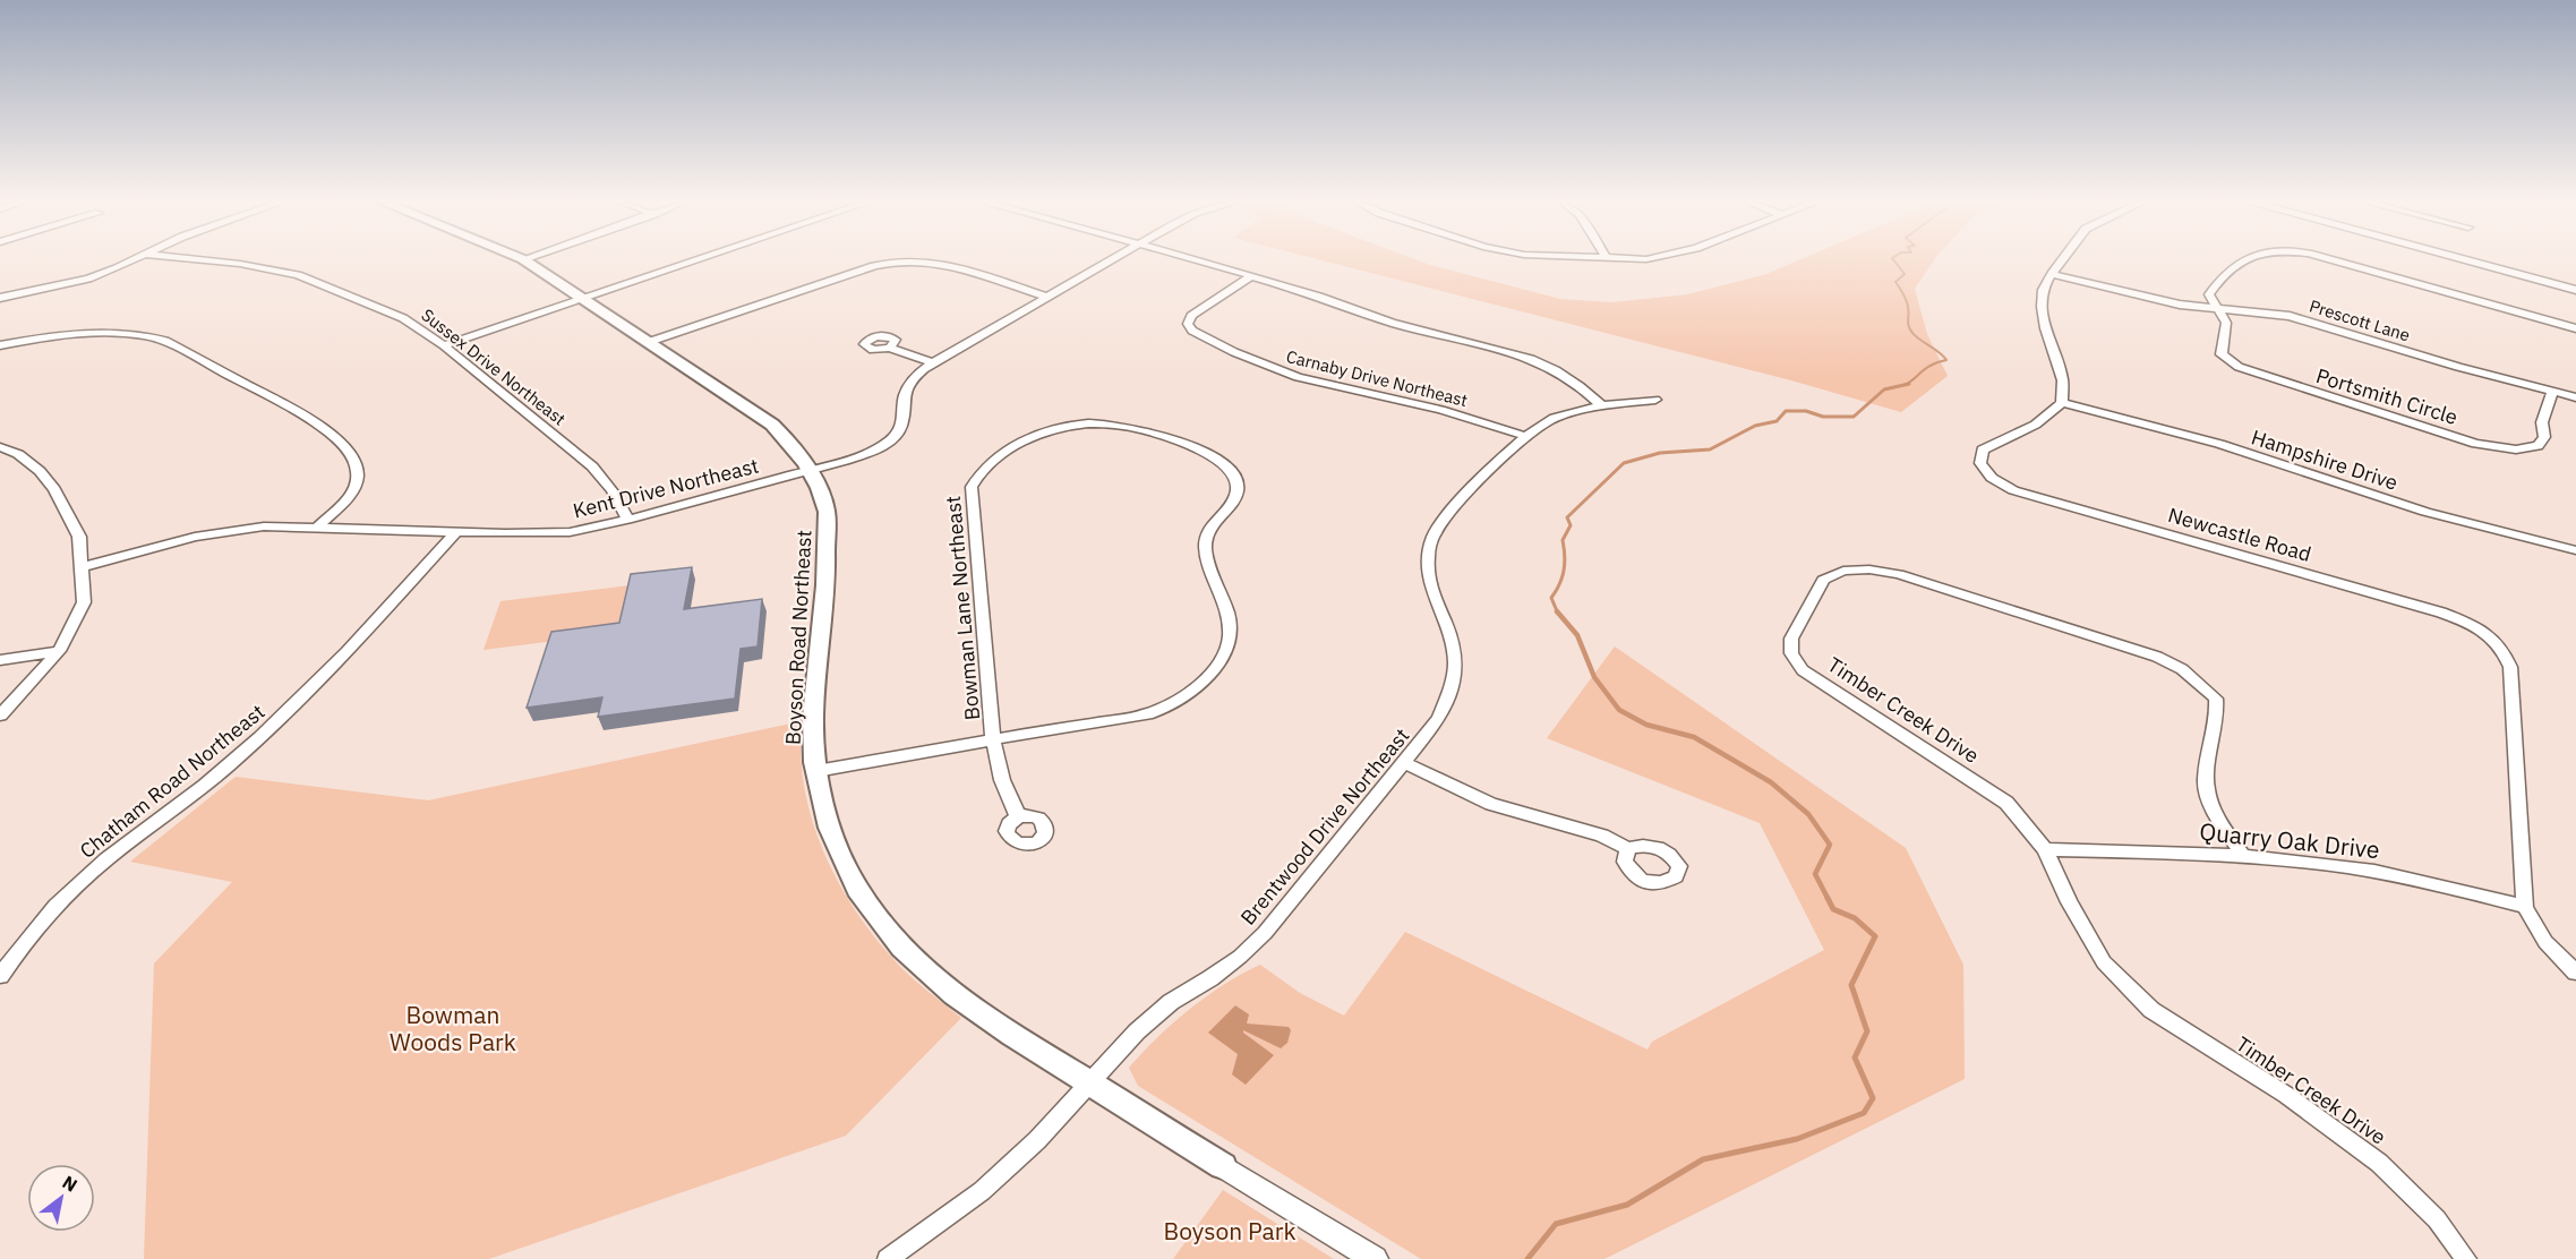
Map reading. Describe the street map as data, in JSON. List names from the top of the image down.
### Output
{
  "streets": {
    "main road": ["Boyson Road Northeast"],
    "street": [
      "Prescott Lane",
      "Sussex Drive Northeast",
      "Carnaby Drive Northeast",
      "Portsmith Circle",
      "Hampshire Drive",
      "Kent Drive Northeast",
      "Newcastle Road",
      "Bowman Lane Northeast",
      "Timber Creek Drive",
      "Chatham Road Northeast",
      "Brentwood Drive Northeast",
      "Quarry Oak Drive"
    ]
  },
  "crossings": [
    ["Prescott Lane", "Portsmith Circle"],
    ["Sussex Drive Northeast", "Kent Drive Northeast"],
    ["Carnaby Drive Northeast", "Brentwood Drive Northeast"],
    ["Hampshire Drive", "Newcastle Road"],
    ["Kent Drive Northeast", "Boyson Road Northeast"],
    ["Kent Drive Northeast", "Chatham Road Northeast"],
    ["Newcastle Road", "Quarry Oak Drive"],
    ["Bowman Lane Northeast", "Boyson Road Northeast"],
    ["Boyson Road Northeast", "Brentwood Drive Northeast"],
    ["Timber Creek Drive", "Quarry Oak Drive"]
  ],
  "parks": ["Bowman Woods Park", "Boyson Park"],
  "north": "top right"
}
